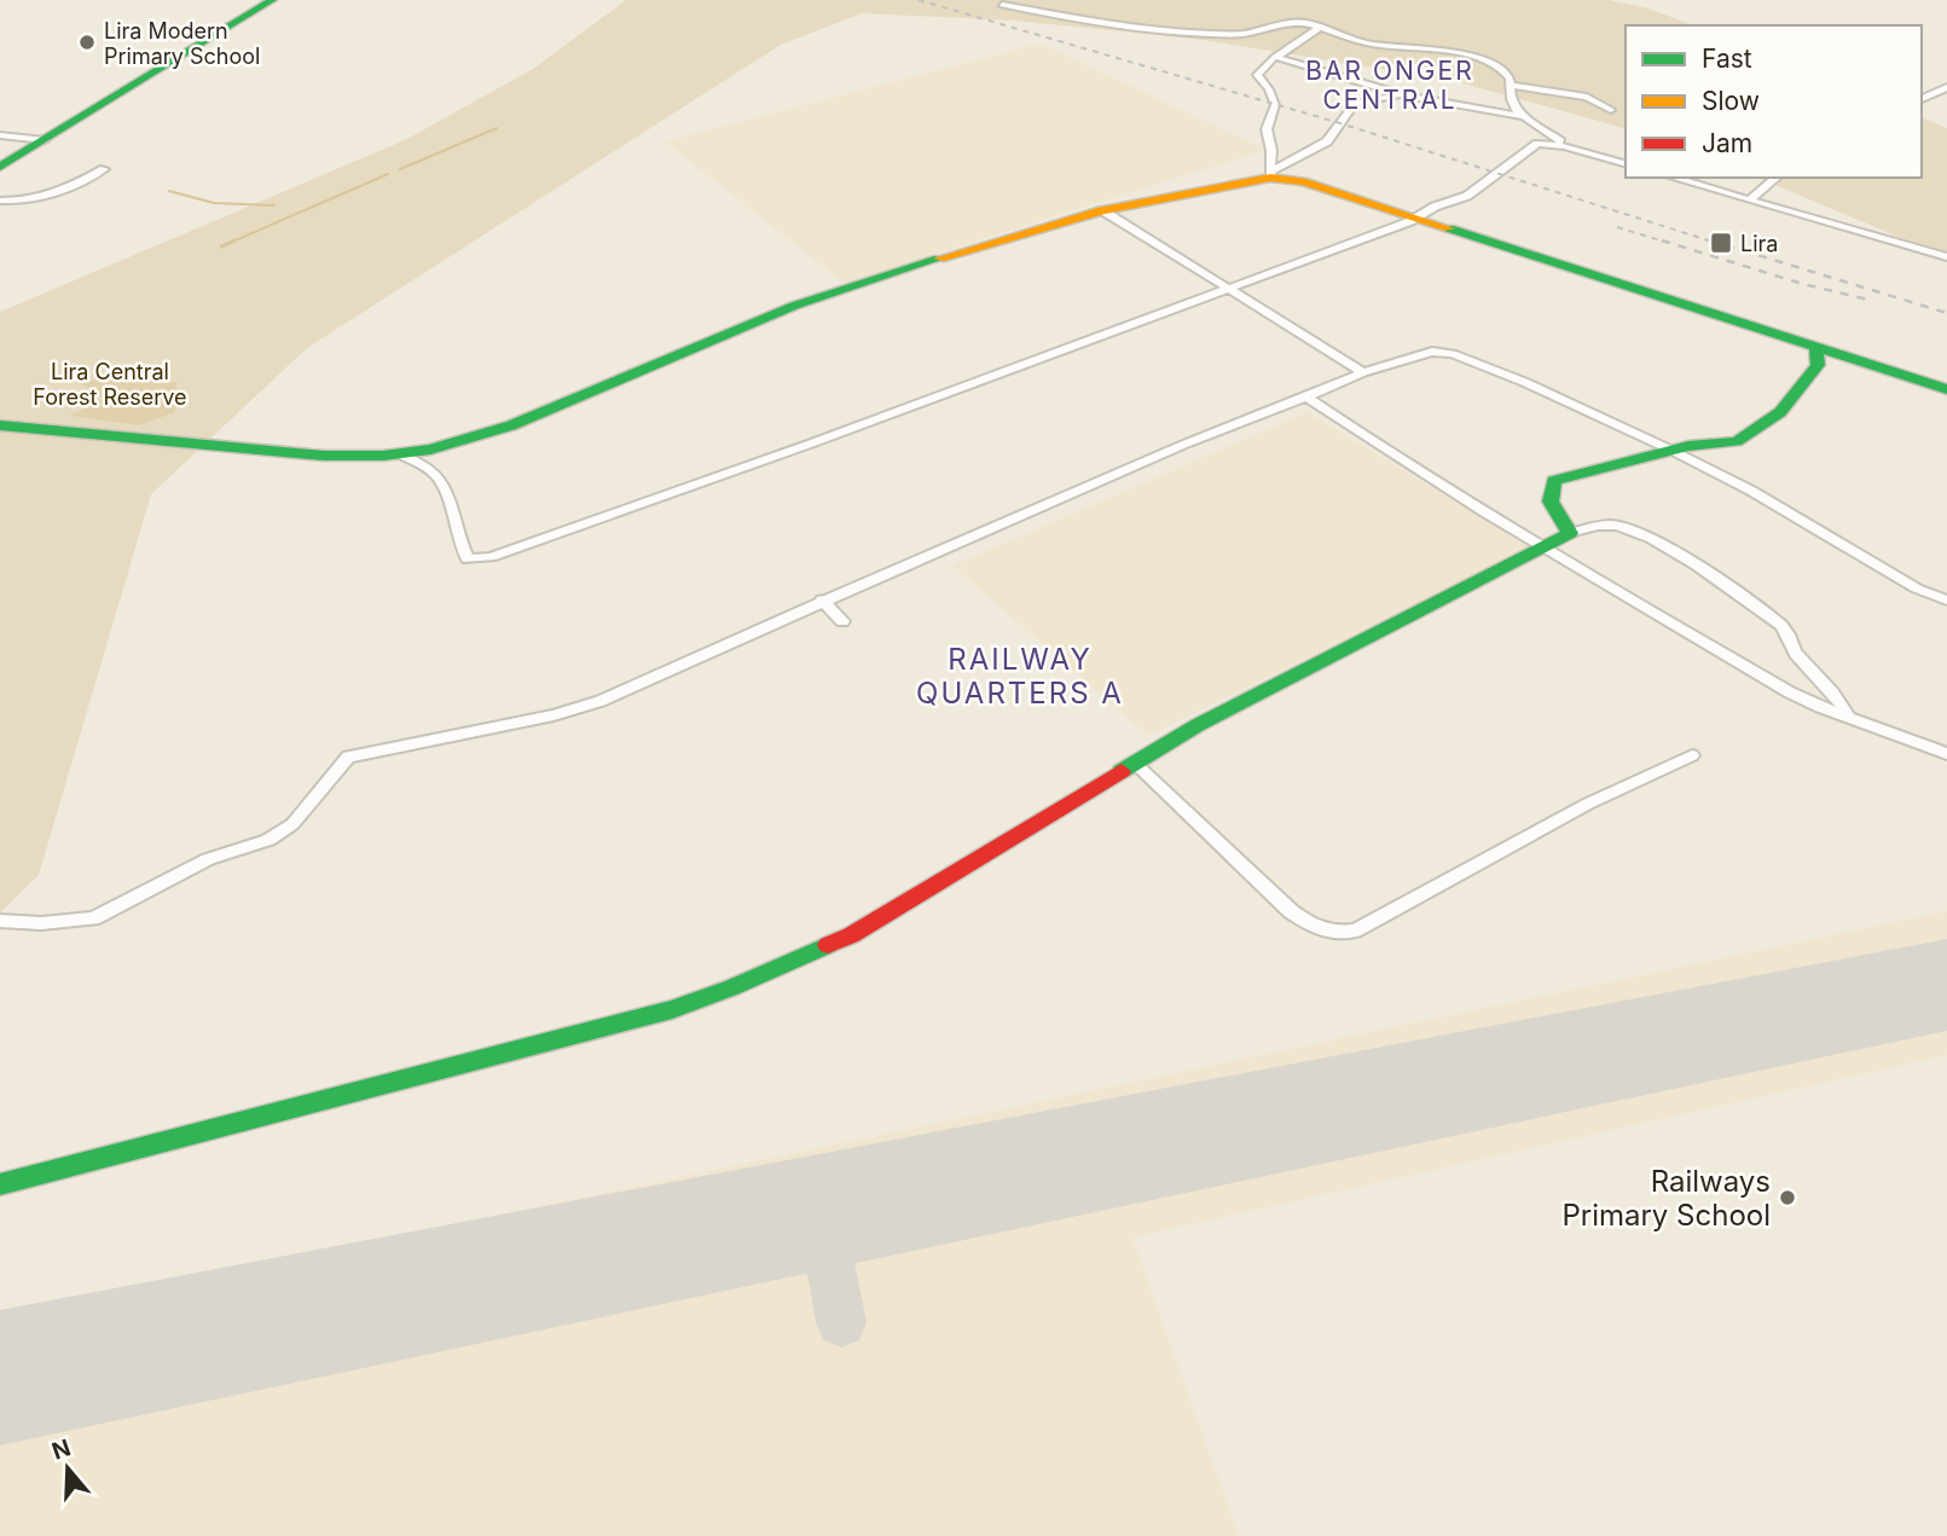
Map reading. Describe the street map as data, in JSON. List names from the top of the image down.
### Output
{
  "districts": ["BAR ONGER CENTRAL", "RAILWAY QUARTERS A"],
  "parks": ["Lira Central Forest Reserve"],
  "places": {
    "other": ["Lira Modern Primary School", "Railways Primary School"],
    "transit": ["Lira"]
  },
  "legend": ["Fast", "Slow", "Jam"],
  "north": "top"
}
